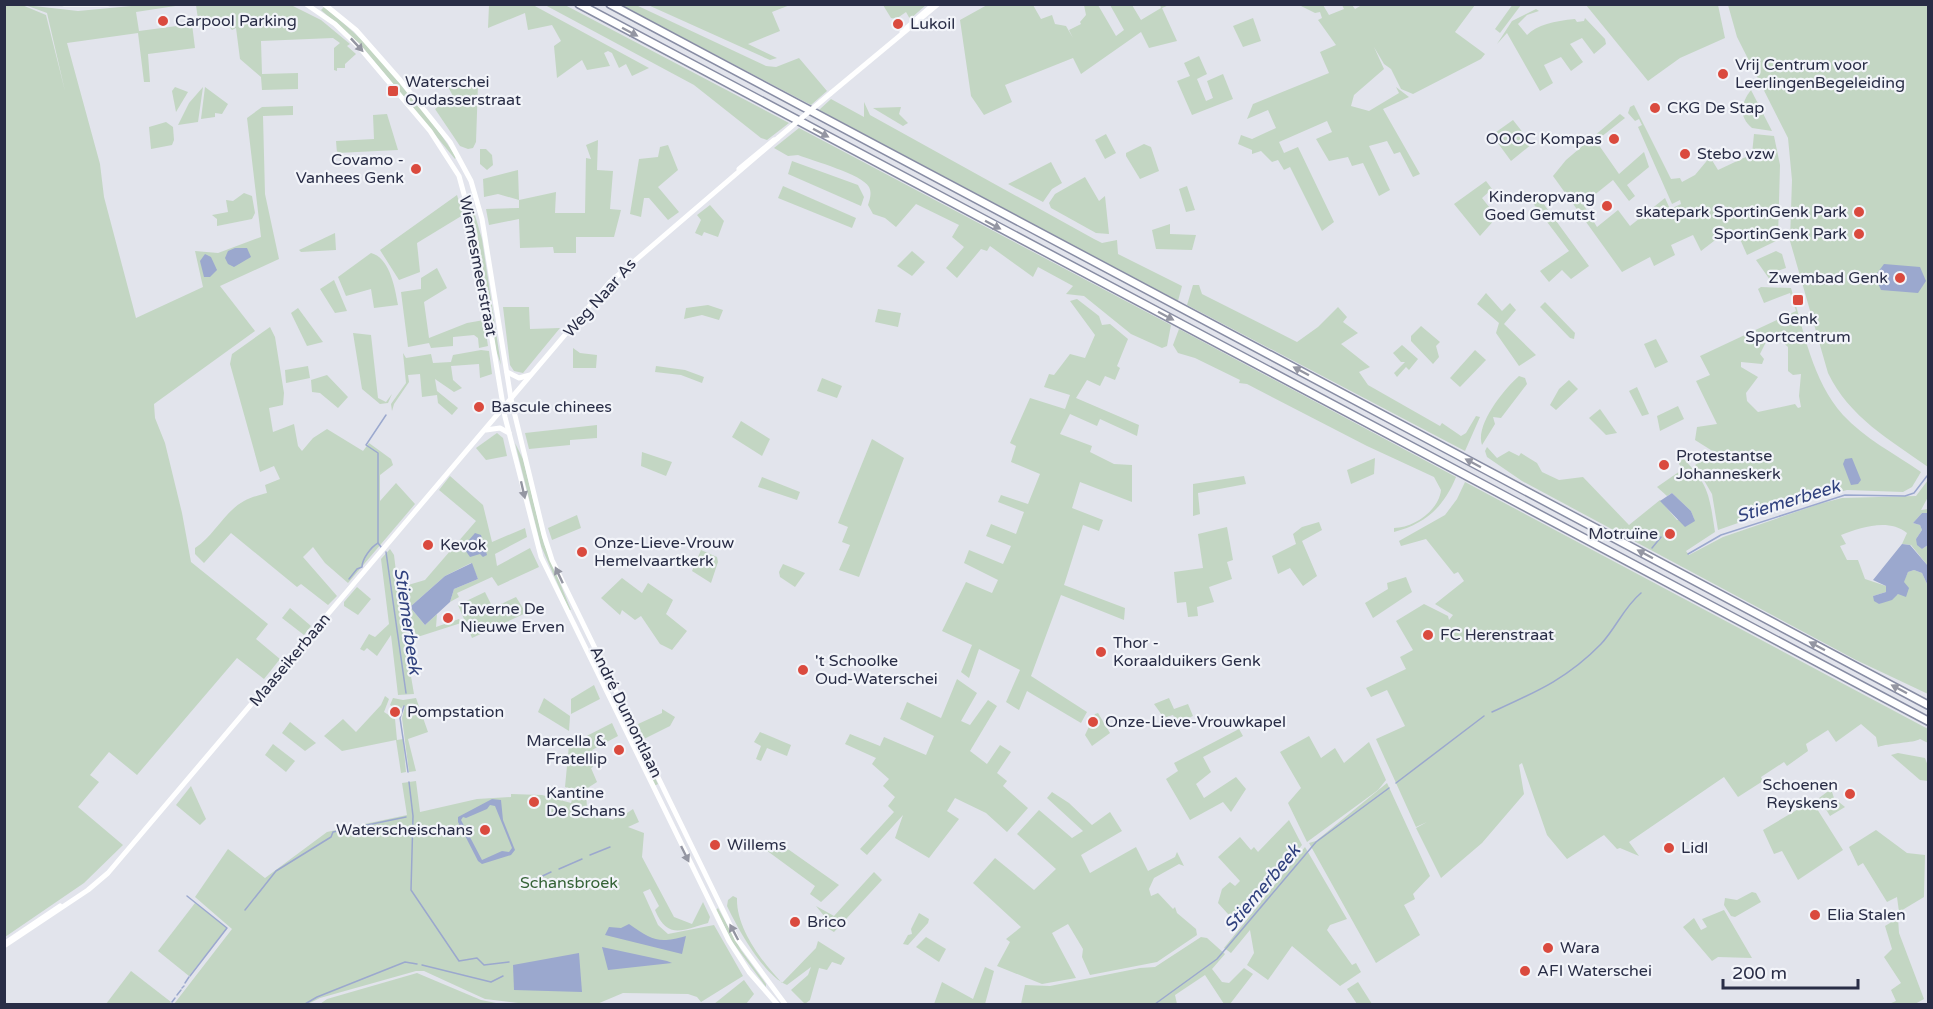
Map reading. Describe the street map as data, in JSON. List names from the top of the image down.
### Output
{
  "streets": {
    "main road": [
      "Wiemesmeerstraat",
      "Weg Naar As",
      "Maaseikerbaan",
      "André Dumontlaan"
    ]
  },
  "crossings": [
    ["Wiemesmeerstraat", "Weg Naar As"],
    ["Wiemesmeerstraat", "Maaseikerbaan"],
    ["Wiemesmeerstraat", "André Dumontlaan"],
    ["Weg Naar As", "Maaseikerbaan"],
    ["Weg Naar As", "André Dumontlaan"],
    ["Maaseikerbaan", "André Dumontlaan"]
  ],
  "water": ["Stiemerbeek"],
  "parks": ["Schansbroek"],
  "places": {
    "other": [
      "Carpool Parking",
      "Lukoil",
      "Vrij Centrum voor LeerlingenBegeleiding",
      "CKG De Stap",
      "OOOC Kompas",
      "Stebo vzw",
      "Covamo - Vanhees Genk",
      "Kinderopvang Goed Gemutst",
      "skatepark SportinGenk Park",
      "SportinGenk Park",
      "Zwembad Genk",
      "Bascule chinees",
      "Protestantse Johanneskerk",
      "Motruïne",
      "Kevok",
      "Onze-Lieve-Vrouw Hemelvaartkerk",
      "Taverne De Nieuwe Erven",
      "FC Herenstraat",
      "Thor - Koraalduikers Genk",
      "'t Schoolke Oud-Waterschei",
      "Pompstation",
      "Onze-Lieve-Vrouwkapel",
      "Marcella & Fratellip",
      "Schoenen Reyskens",
      "Kantine De Schans",
      "Waterscheischans",
      "Willems",
      "Lidl",
      "Elia Stalen",
      "Brico",
      "Wara",
      "AFI Waterschei"
    ],
    "transit": ["Waterschei Oudasserstraat", "Genk Sportcentrum"]
  },
  "scale_bar": "200 m"
}
